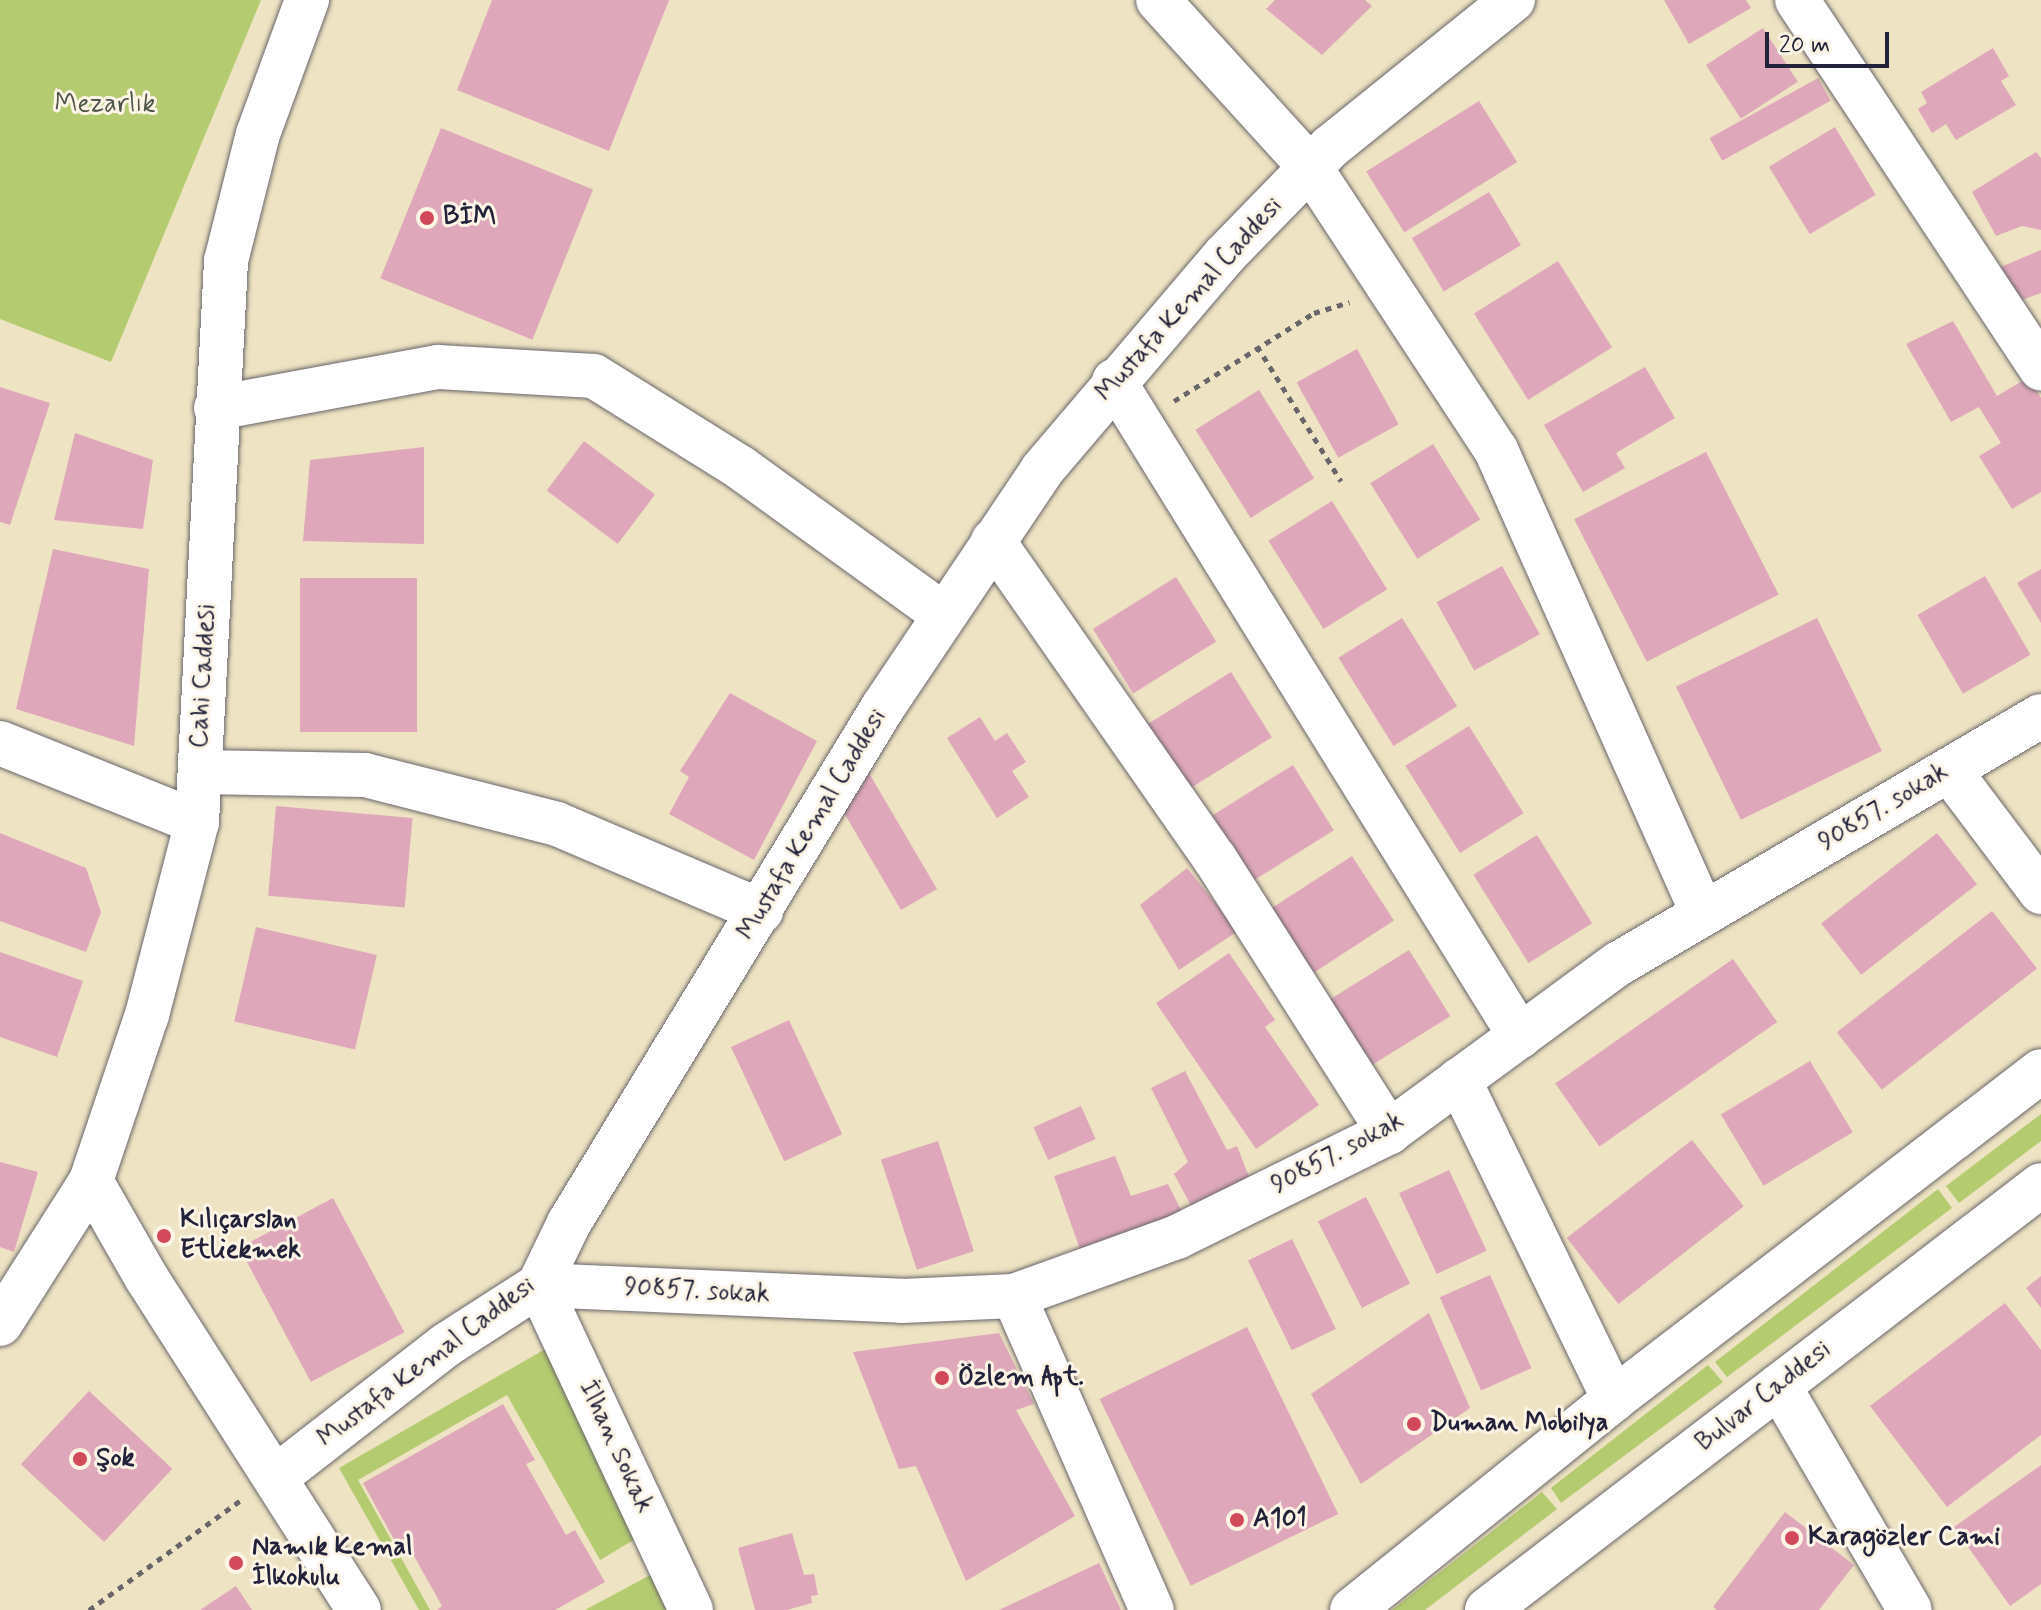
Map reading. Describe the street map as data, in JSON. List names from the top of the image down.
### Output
{
  "streets": {
    "street": [
      "Mustafa Kemal Caddesi",
      "Cahi Caddesi",
      "90857. sokak",
      "Bulvar Caddesi",
      "İlhan Sokak"
    ]
  },
  "crossings": [
    ["Mustafa Kemal Caddesi", "90857. sokak"],
    ["Mustafa Kemal Caddesi", "İlhan Sokak"],
    ["90857. sokak", "İlhan Sokak"]
  ],
  "parks": ["Mezarlık"],
  "places": [
    "BİM",
    "Kılıçarslan Etliekmek",
    "Özlem Apt.",
    "Duman Mobilya",
    "Şok",
    "A101",
    "Karagözler Cami",
    "Namık Kemal İlkokulu"
  ],
  "scale_bar": "20 m"
}
